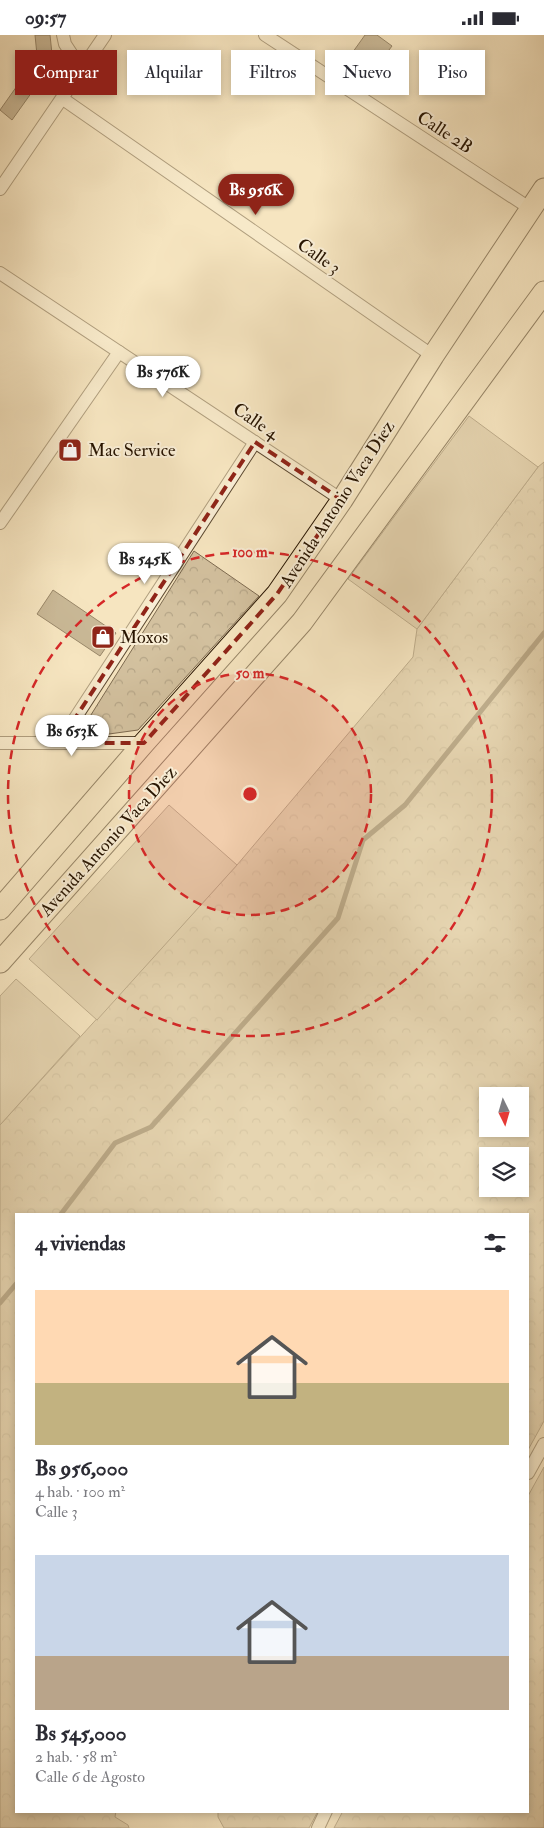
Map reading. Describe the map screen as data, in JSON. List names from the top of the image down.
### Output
{
  "streets": {
    "highway": ["Avenida Antonio Vaca Diez"],
    "street": ["Calle 2B", "Calle 3", "Calle 4"]
  },
  "crossings": [
    ["Calle 2B", "Avenida Antonio Vaca Diez"],
    ["Calle 3", "Avenida Antonio Vaca Diez"],
    ["Calle 4", "Avenida Antonio Vaca Diez"]
  ],
  "places": {
    "shop": ["Mac Service", "Moxos"]
  },
  "north": "bottom",
  "page": {
    "status": "09:57",
    "chip": [
      "Comprar",
      "Alquilar",
      "Filtros",
      "Nuevo",
      "Piso"
    ],
    "price": [
      "Bs 956K",
      "Bs 576K",
      "Bs 545K",
      "Bs 653K"
    ],
    "heading": "4 viviendas",
    "list": [
      {
        "name": "Bs 956,000",
        "note": "4 hab. · 100 m² · Calle 3"
      },
      {
        "name": "Bs 545,000",
        "note": "2 hab. · 58 m² · Calle 6 de Agosto"
      }
    ]
  },
  "rings": ["100 m", "50 m"]
}
